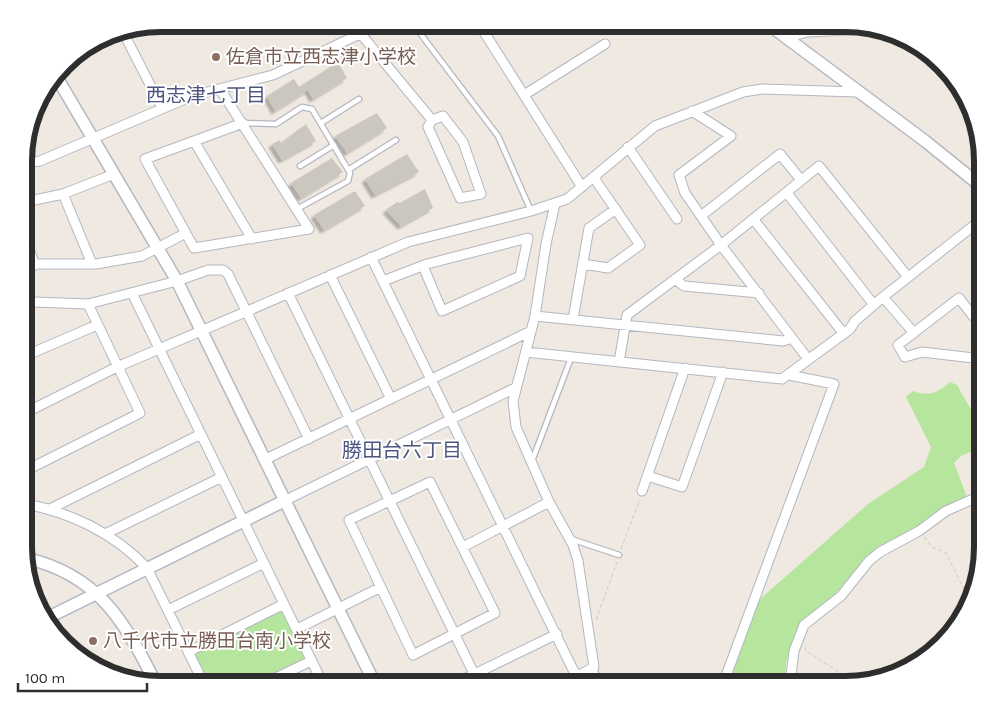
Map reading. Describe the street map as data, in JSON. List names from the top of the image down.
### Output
{
  "districts": ["西志津七丁目", "勝田台六丁目"],
  "places": ["佐倉市立西志津小学校", "八千代市立勝田台南小学校"],
  "scale_bar": "100 m"
}
